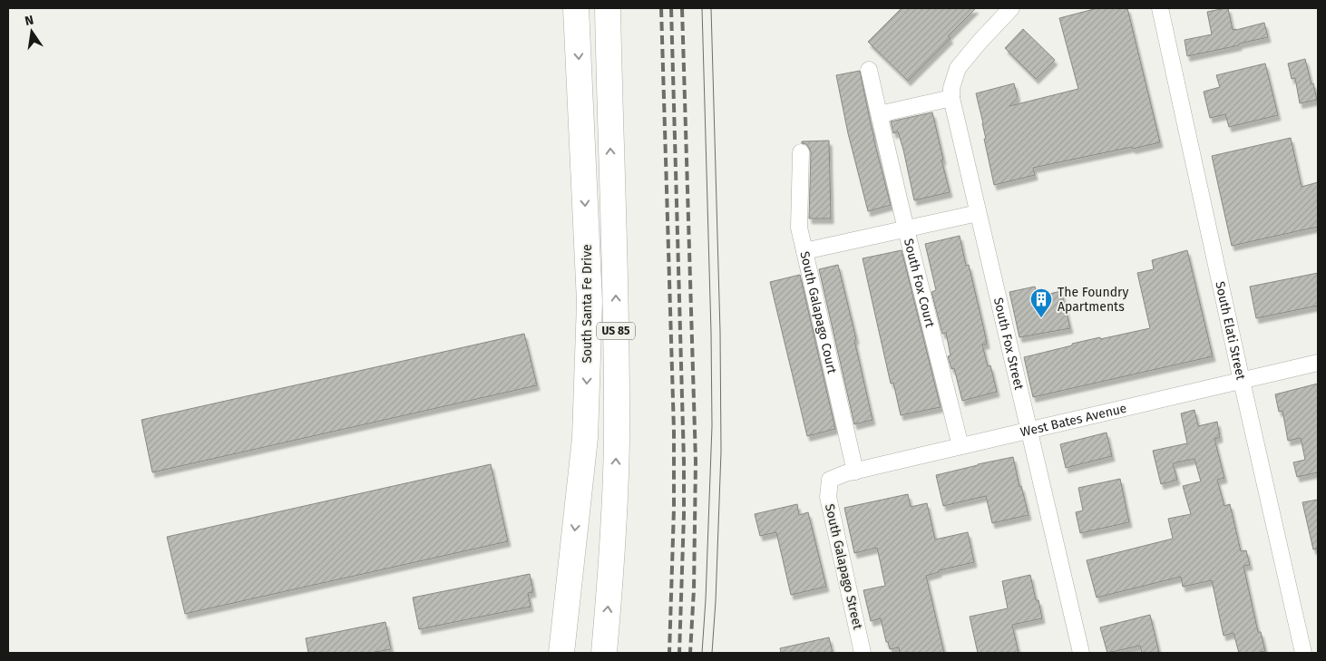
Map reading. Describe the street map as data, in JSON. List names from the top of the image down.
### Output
{
  "streets": {
    "highway": ["South Santa Fe Drive", "US 85"],
    "street": [
      "South Fox Court",
      "South Galapago Court",
      "South Elati Street",
      "South Fox Street",
      "West Bates Avenue",
      "South Galapago Street"
    ]
  },
  "crossings": [
    ["South Fox Court", "West Bates Avenue"],
    ["South Galapago Court", "West Bates Avenue"],
    ["South Elati Street", "West Bates Avenue"],
    ["South Fox Street", "West Bates Avenue"],
    ["West Bates Avenue", "South Galapago Street"]
  ],
  "places": {
    "building": ["The Foundry Apartments"]
  },
  "north": "top"
}
